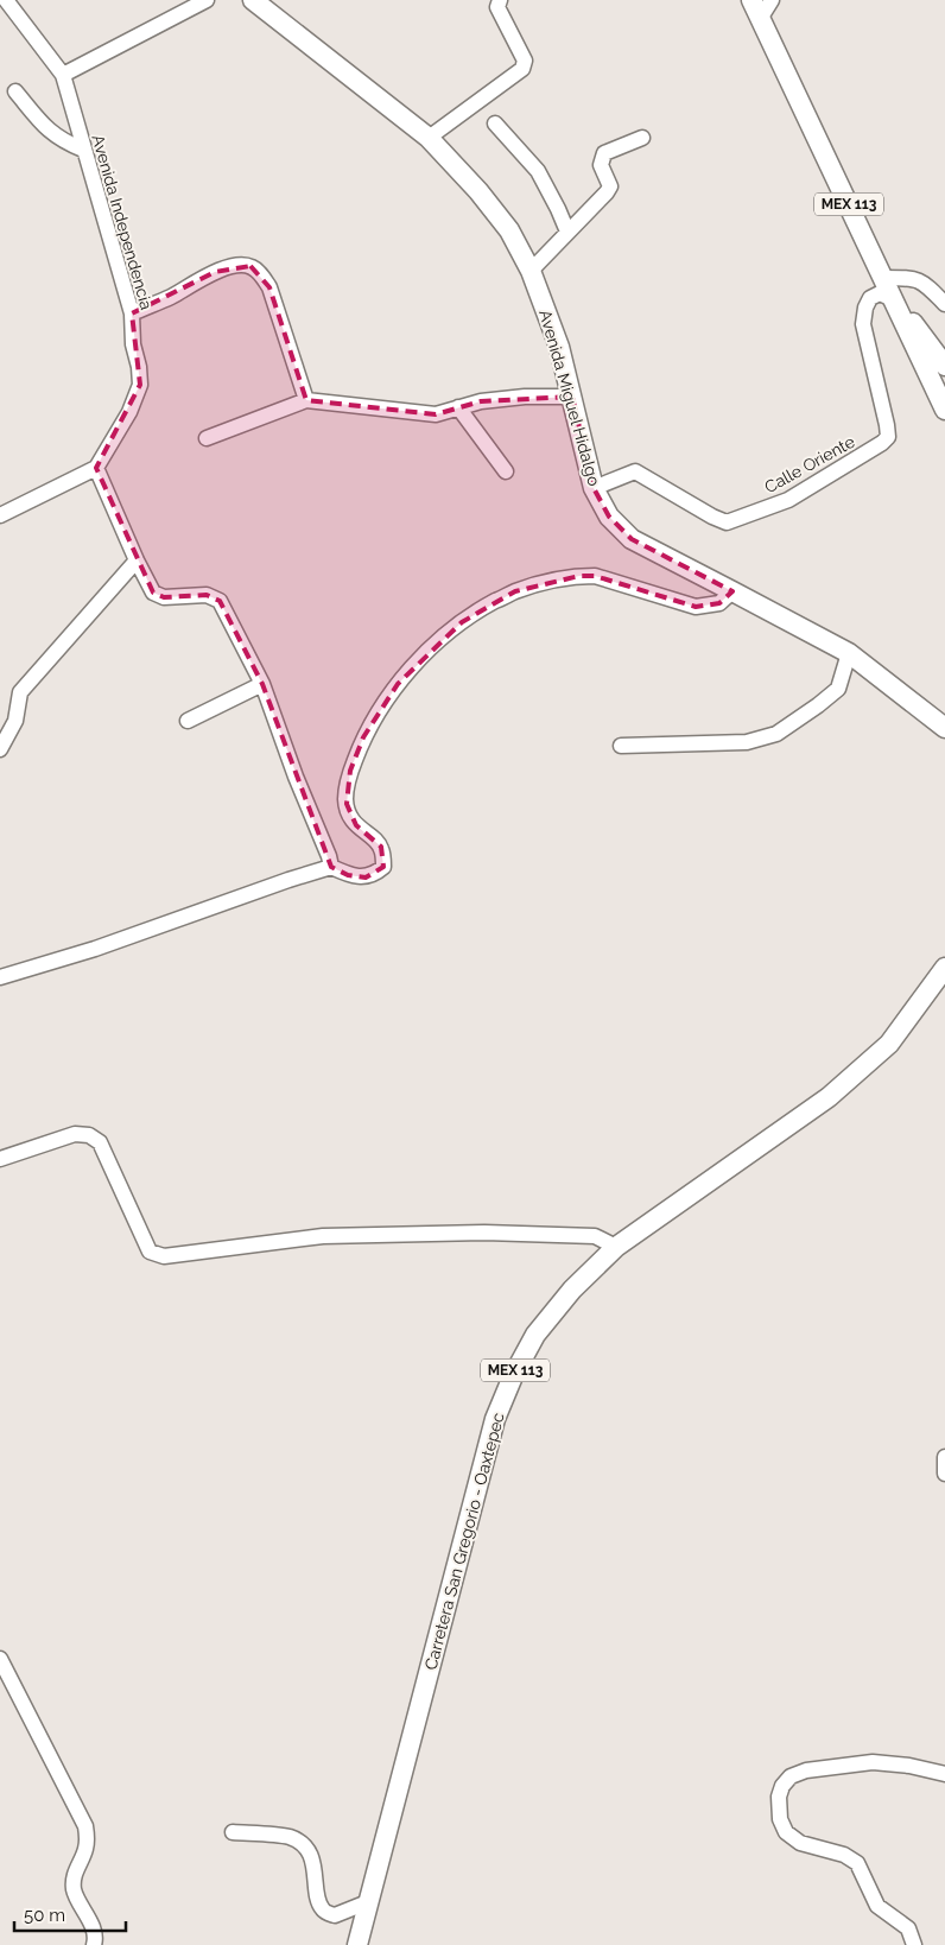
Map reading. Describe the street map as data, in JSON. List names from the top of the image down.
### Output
{
  "streets": {
    "main road": ["MEX 113", "Avenida Miguel Hidalgo", "Carretera San Gregorio - Oaxtepec"],
    "street": ["Avenida Independencia", "Calle Oriente"]
  },
  "crossings": [
    ["MEX 113", "Calle Oriente"],
    ["Avenida Miguel Hidalgo", "Calle Oriente"]
  ],
  "scale_bar": "50 m"
}
